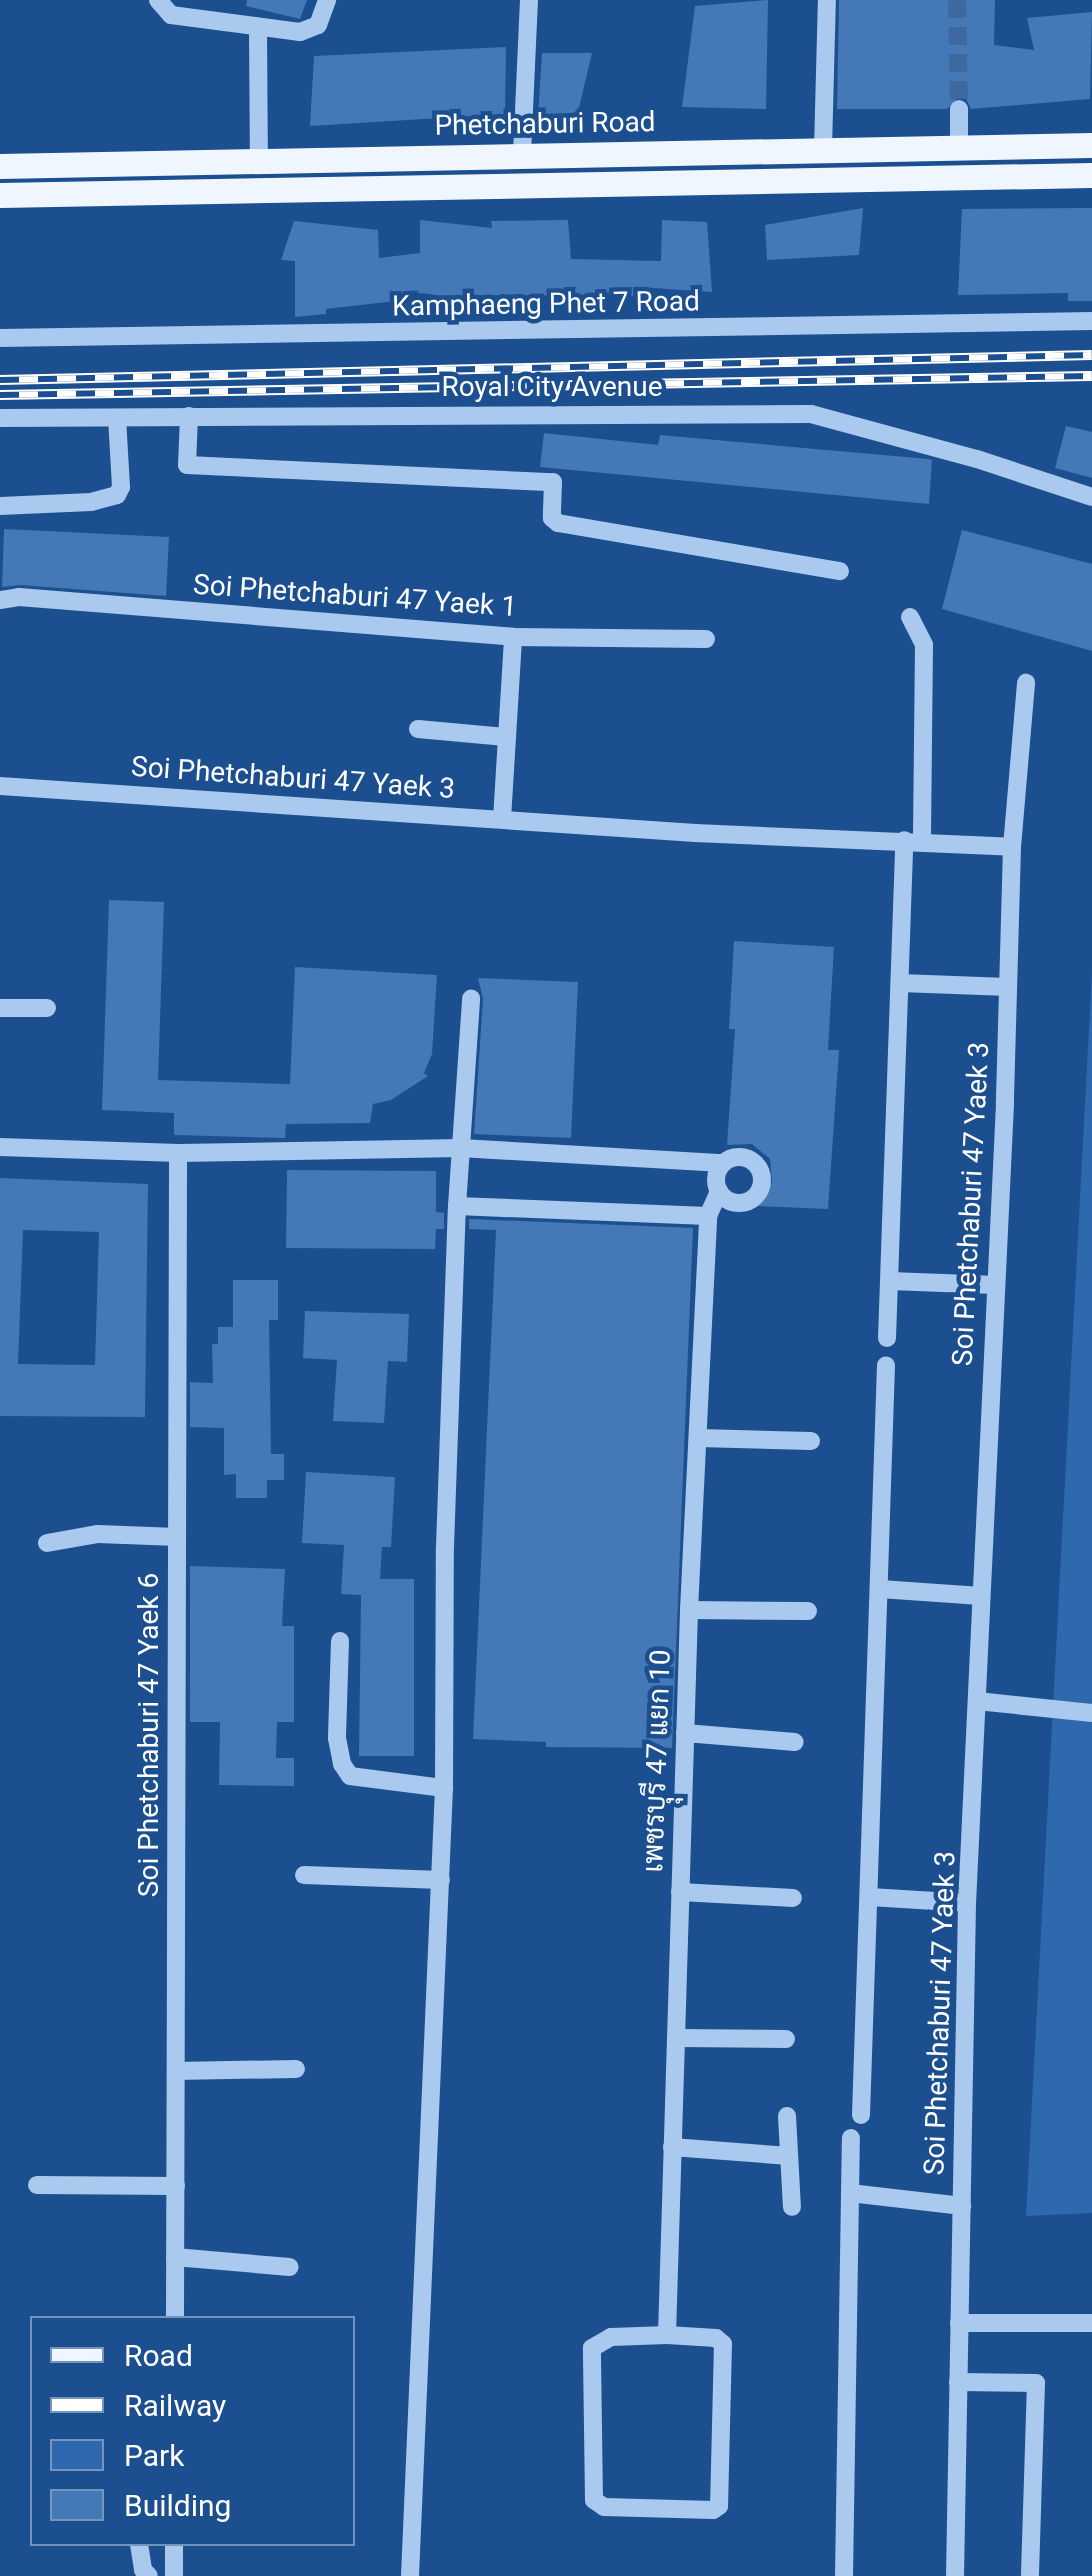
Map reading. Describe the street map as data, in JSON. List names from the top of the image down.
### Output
{
  "streets": {
    "main road": ["Phetchaburi Road"],
    "street": [
      "Kamphaeng Phet 7 Road",
      "Royal City Avenue",
      "Soi Phetchaburi 47 Yaek 1",
      "Soi Phetchaburi 47 Yaek 3",
      "Soi Phetchaburi 47 Yaek 6",
      "เพชรบุุรี 47 แยก 10"
    ]
  },
  "legend": [
    "Road",
    "Railway",
    "Park",
    "Building"
  ]
}
